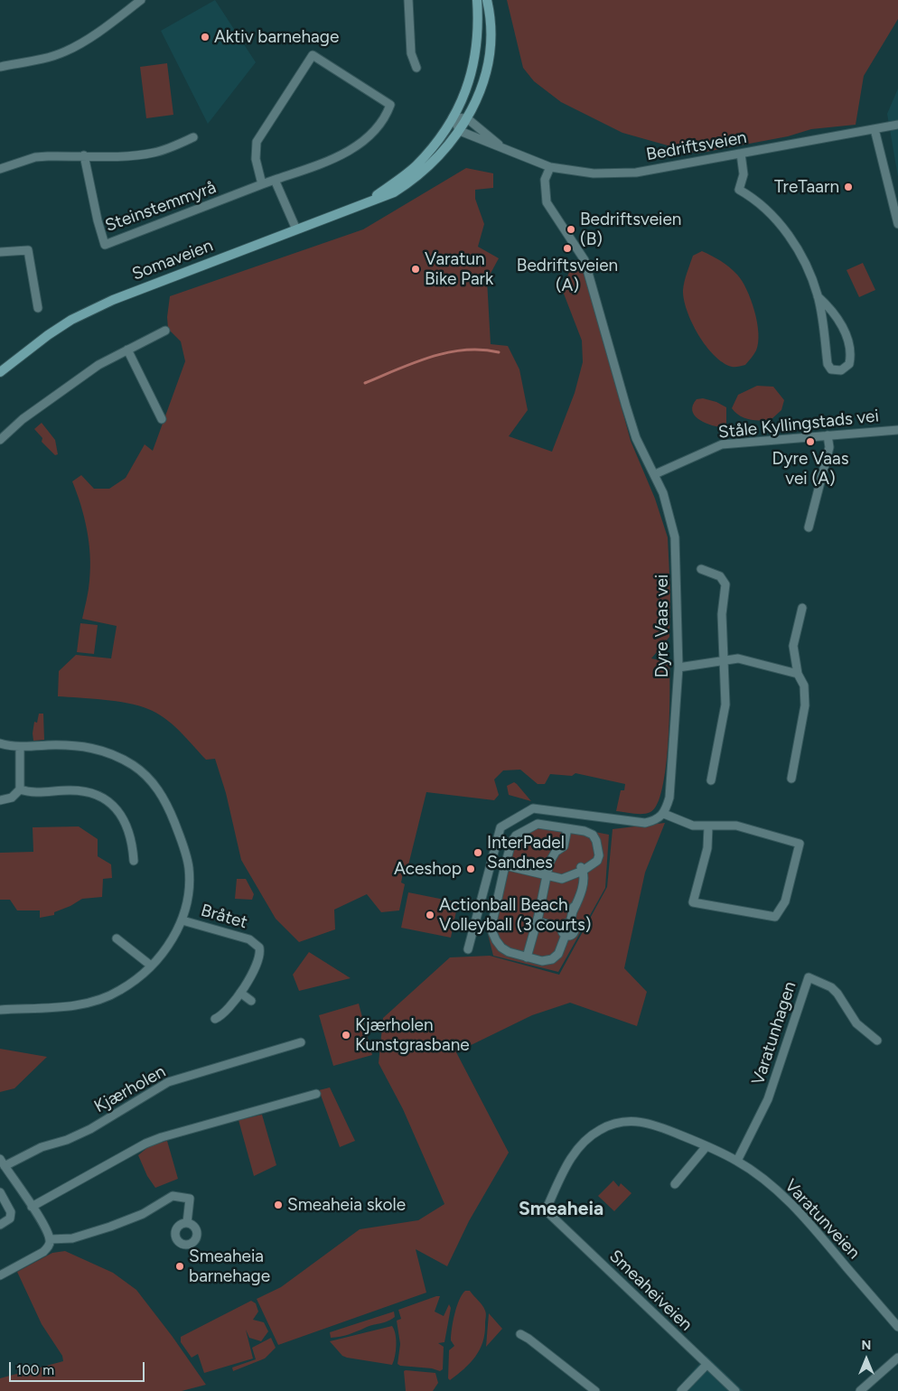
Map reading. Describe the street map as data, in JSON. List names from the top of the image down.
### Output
{
  "streets": {
    "main road": ["Somaveien"],
    "street": [
      "Bedriftsveien",
      "Steinstemmyrå",
      "Ståle Kyllingstads vei",
      "Dyre Vaas vei",
      "Bråtet",
      "Varatunhagen",
      "Kjærholen",
      "Varatunveien",
      "Smeaheiveien"
    ]
  },
  "crossings": [
    ["Bedriftsveien", "Somaveien"],
    ["Bedriftsveien", "Dyre Vaas vei"],
    ["Ståle Kyllingstads vei", "Dyre Vaas vei"],
    ["Varatunhagen", "Varatunveien"],
    ["Varatunveien", "Smeaheiveien"]
  ],
  "districts": ["Smeaheia"],
  "places": [
    "Aktiv barnehage",
    "TreTaarn",
    "Bedriftsveien (B)",
    "Bedriftsveien (A)",
    "Varatun Bike Park",
    "Dyre Vaas vei (A)",
    "InterPadel Sandnes",
    "Aceshop",
    "Actionball Beach Volleyball (3 courts)",
    "Kjærholen Kunstgrasbane",
    "Smeaheia skole",
    "Smeaheia barnehage"
  ],
  "scale_bar": "100 m",
  "north": "top"
}
